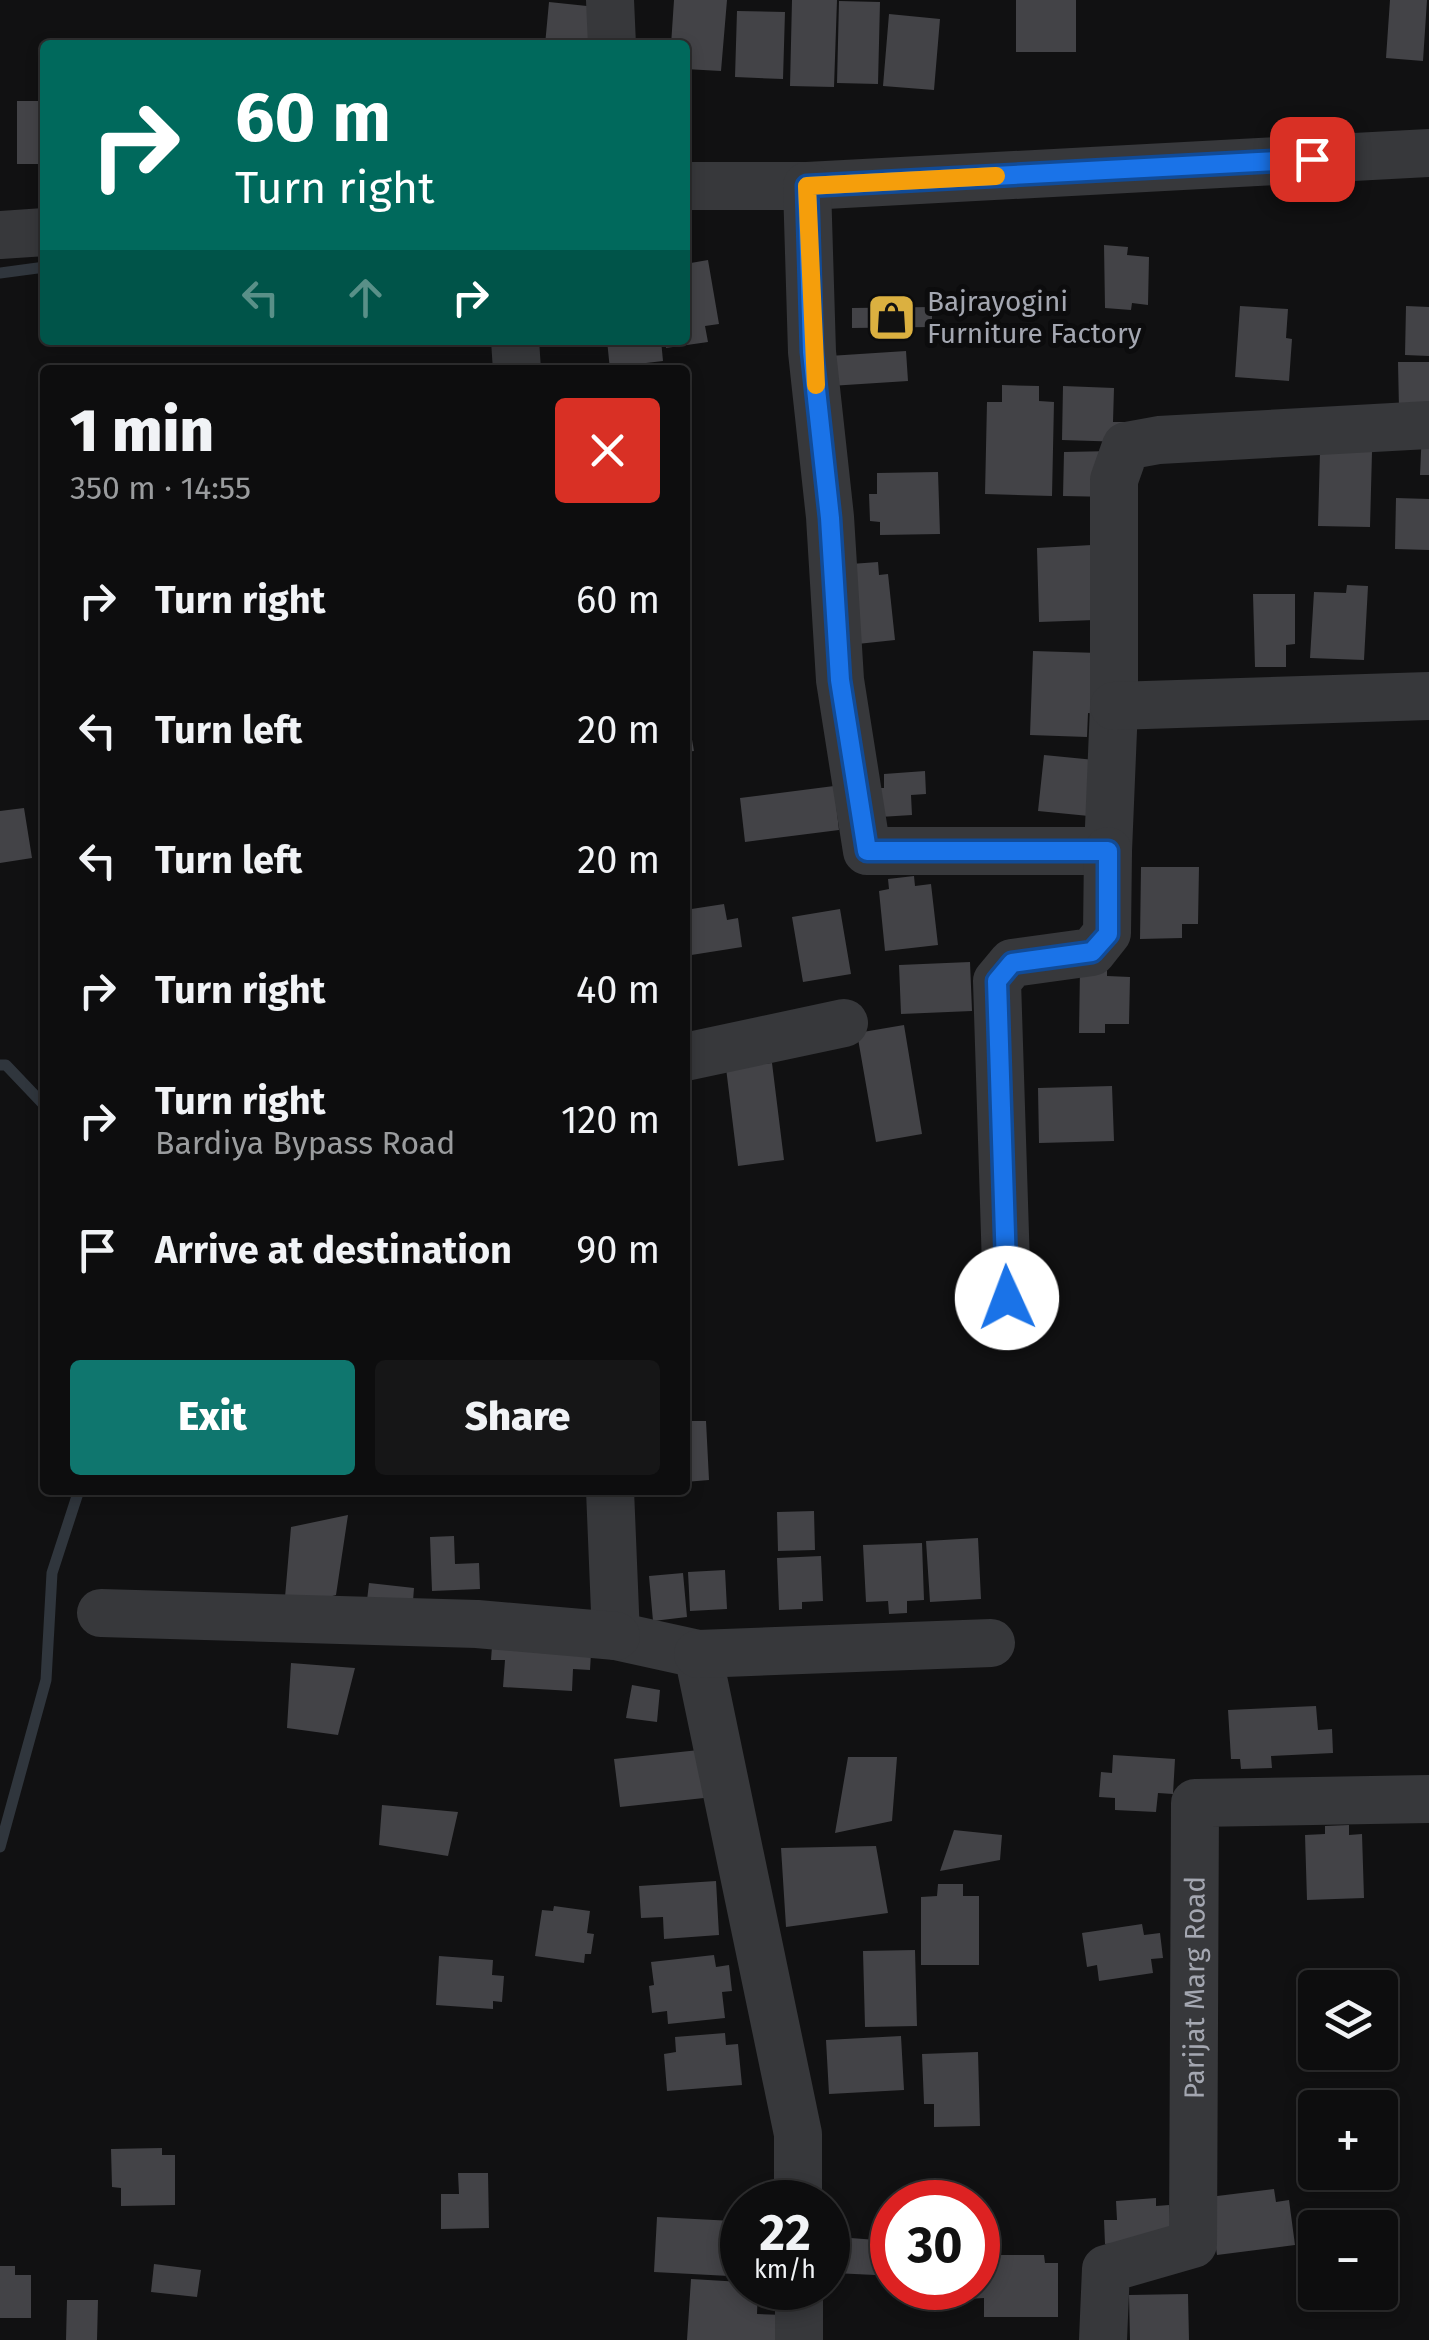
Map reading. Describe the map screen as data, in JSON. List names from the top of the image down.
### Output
{
  "streets": {
    "street": ["Parijat Marg Road"]
  },
  "places": {
    "shop": ["Bajrayogini Furniture Factory"]
  },
  "page": {
    "turn": ["60 m", "Turn right"],
    "heading": ["1 min", "350 m · 14:55"],
    "list": [
      {
        "name": "Turn right",
        "value": "60 m"
      },
      {
        "name": "Turn left",
        "value": "20 m"
      },
      {
        "name": "Turn left",
        "value": "20 m"
      },
      {
        "name": "Turn right",
        "value": "40 m"
      },
      {
        "name": "Turn right",
        "note": "Bardiya Bypass Road",
        "value": "120 m"
      },
      {
        "name": "Arrive at destination",
        "value": "90 m"
      }
    ],
    "buttons": ["Exit", "Share"],
    "map_buttons": ["+", "−"],
    "speed": "22 km/h",
    "limit": "30"
  }
}
